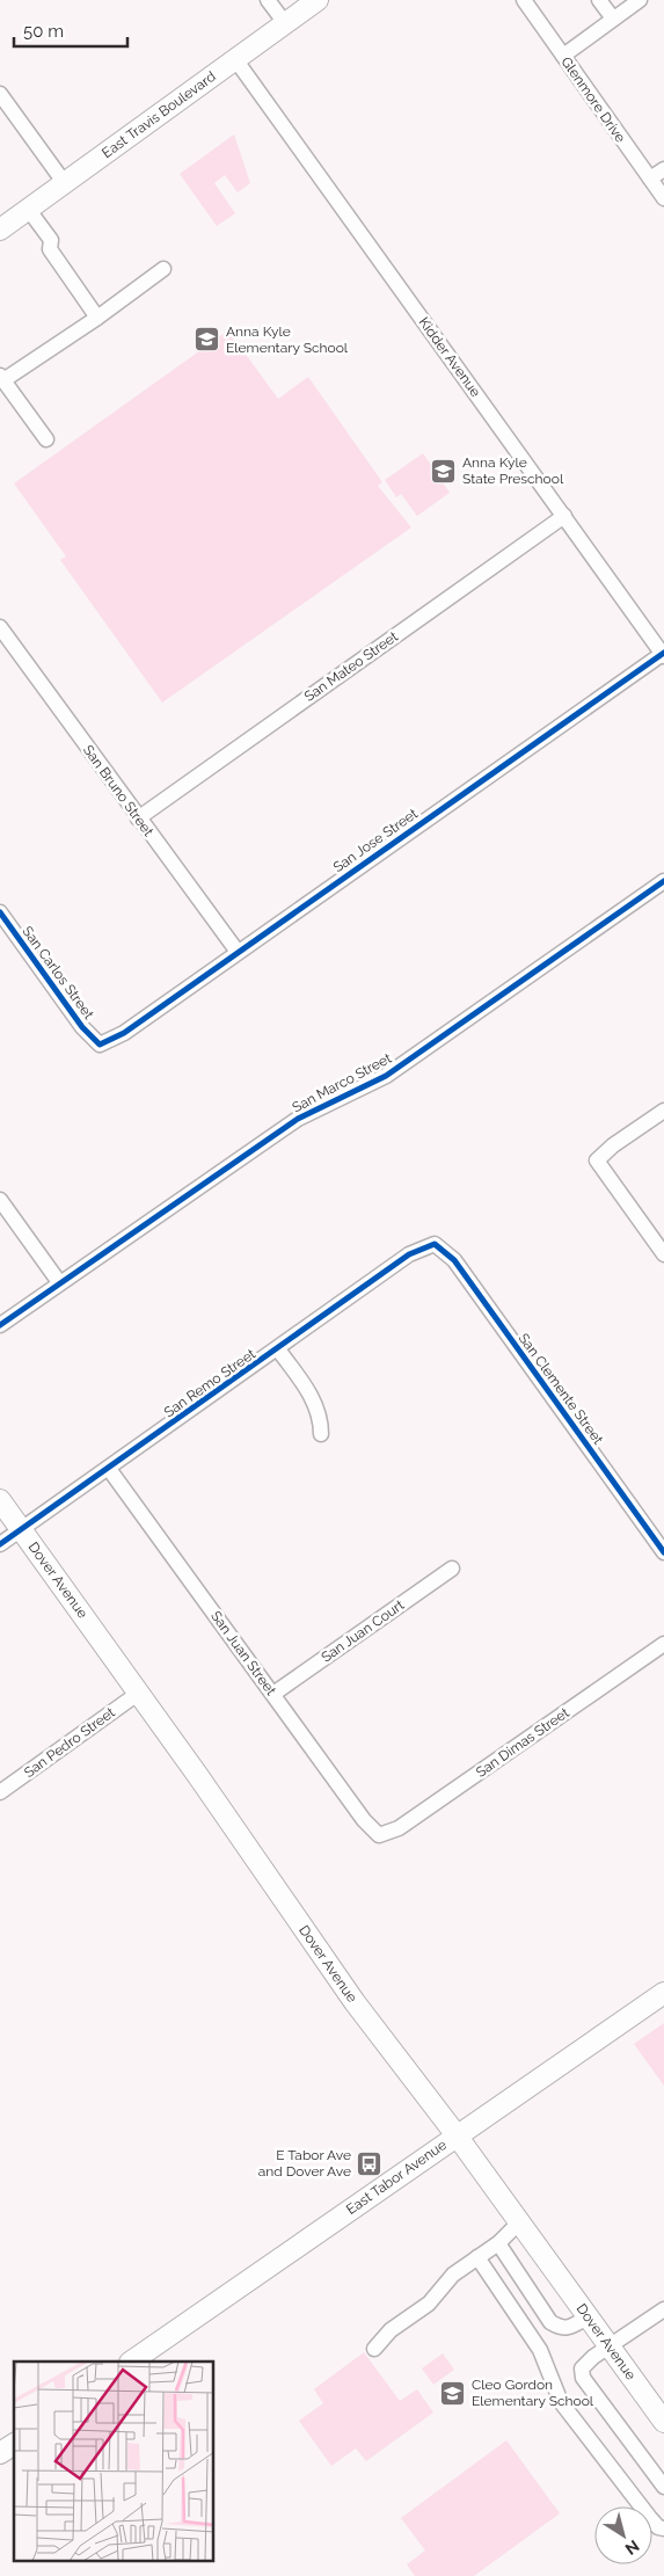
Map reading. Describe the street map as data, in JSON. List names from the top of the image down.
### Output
{
  "streets": {
    "main road": ["East Travis Boulevard", "Dover Avenue", "East Tabor Avenue"],
    "street": [
      "Glenmore Drive",
      "Kidder Avenue",
      "San Mateo Street",
      "San Bruno Street",
      "San Jose Street",
      "San Carlos Street",
      "San Marco Street",
      "San Remo Street",
      "San Clemente Street",
      "San Juan Court",
      "San Juan Street",
      "San Pedro Street",
      "San Dimas Street"
    ]
  },
  "crossings": [
    ["East Travis Boulevard", "Kidder Avenue"],
    ["Kidder Avenue", "San Mateo Street"],
    ["Kidder Avenue", "San Jose Street"],
    ["San Mateo Street", "San Bruno Street"],
    ["San Bruno Street", "San Jose Street"],
    ["San Jose Street", "San Carlos Street"],
    ["San Remo Street", "San Clemente Street"],
    ["San Remo Street", "Dover Avenue"],
    ["San Remo Street", "San Juan Street"],
    ["Dover Avenue", "San Pedro Street"],
    ["Dover Avenue", "East Tabor Avenue"],
    ["San Juan Court", "San Juan Street"],
    ["San Juan Street", "San Dimas Street"]
  ],
  "places": {
    "school or university": ["Anna Kyle Elementary School", "Anna Kyle State Preschool", "Cleo Gordon Elementary School"],
    "bus stop": ["E Tabor Ave and Dover Ave"]
  },
  "scale_bar": "50 m",
  "north": "bottom right"
}
